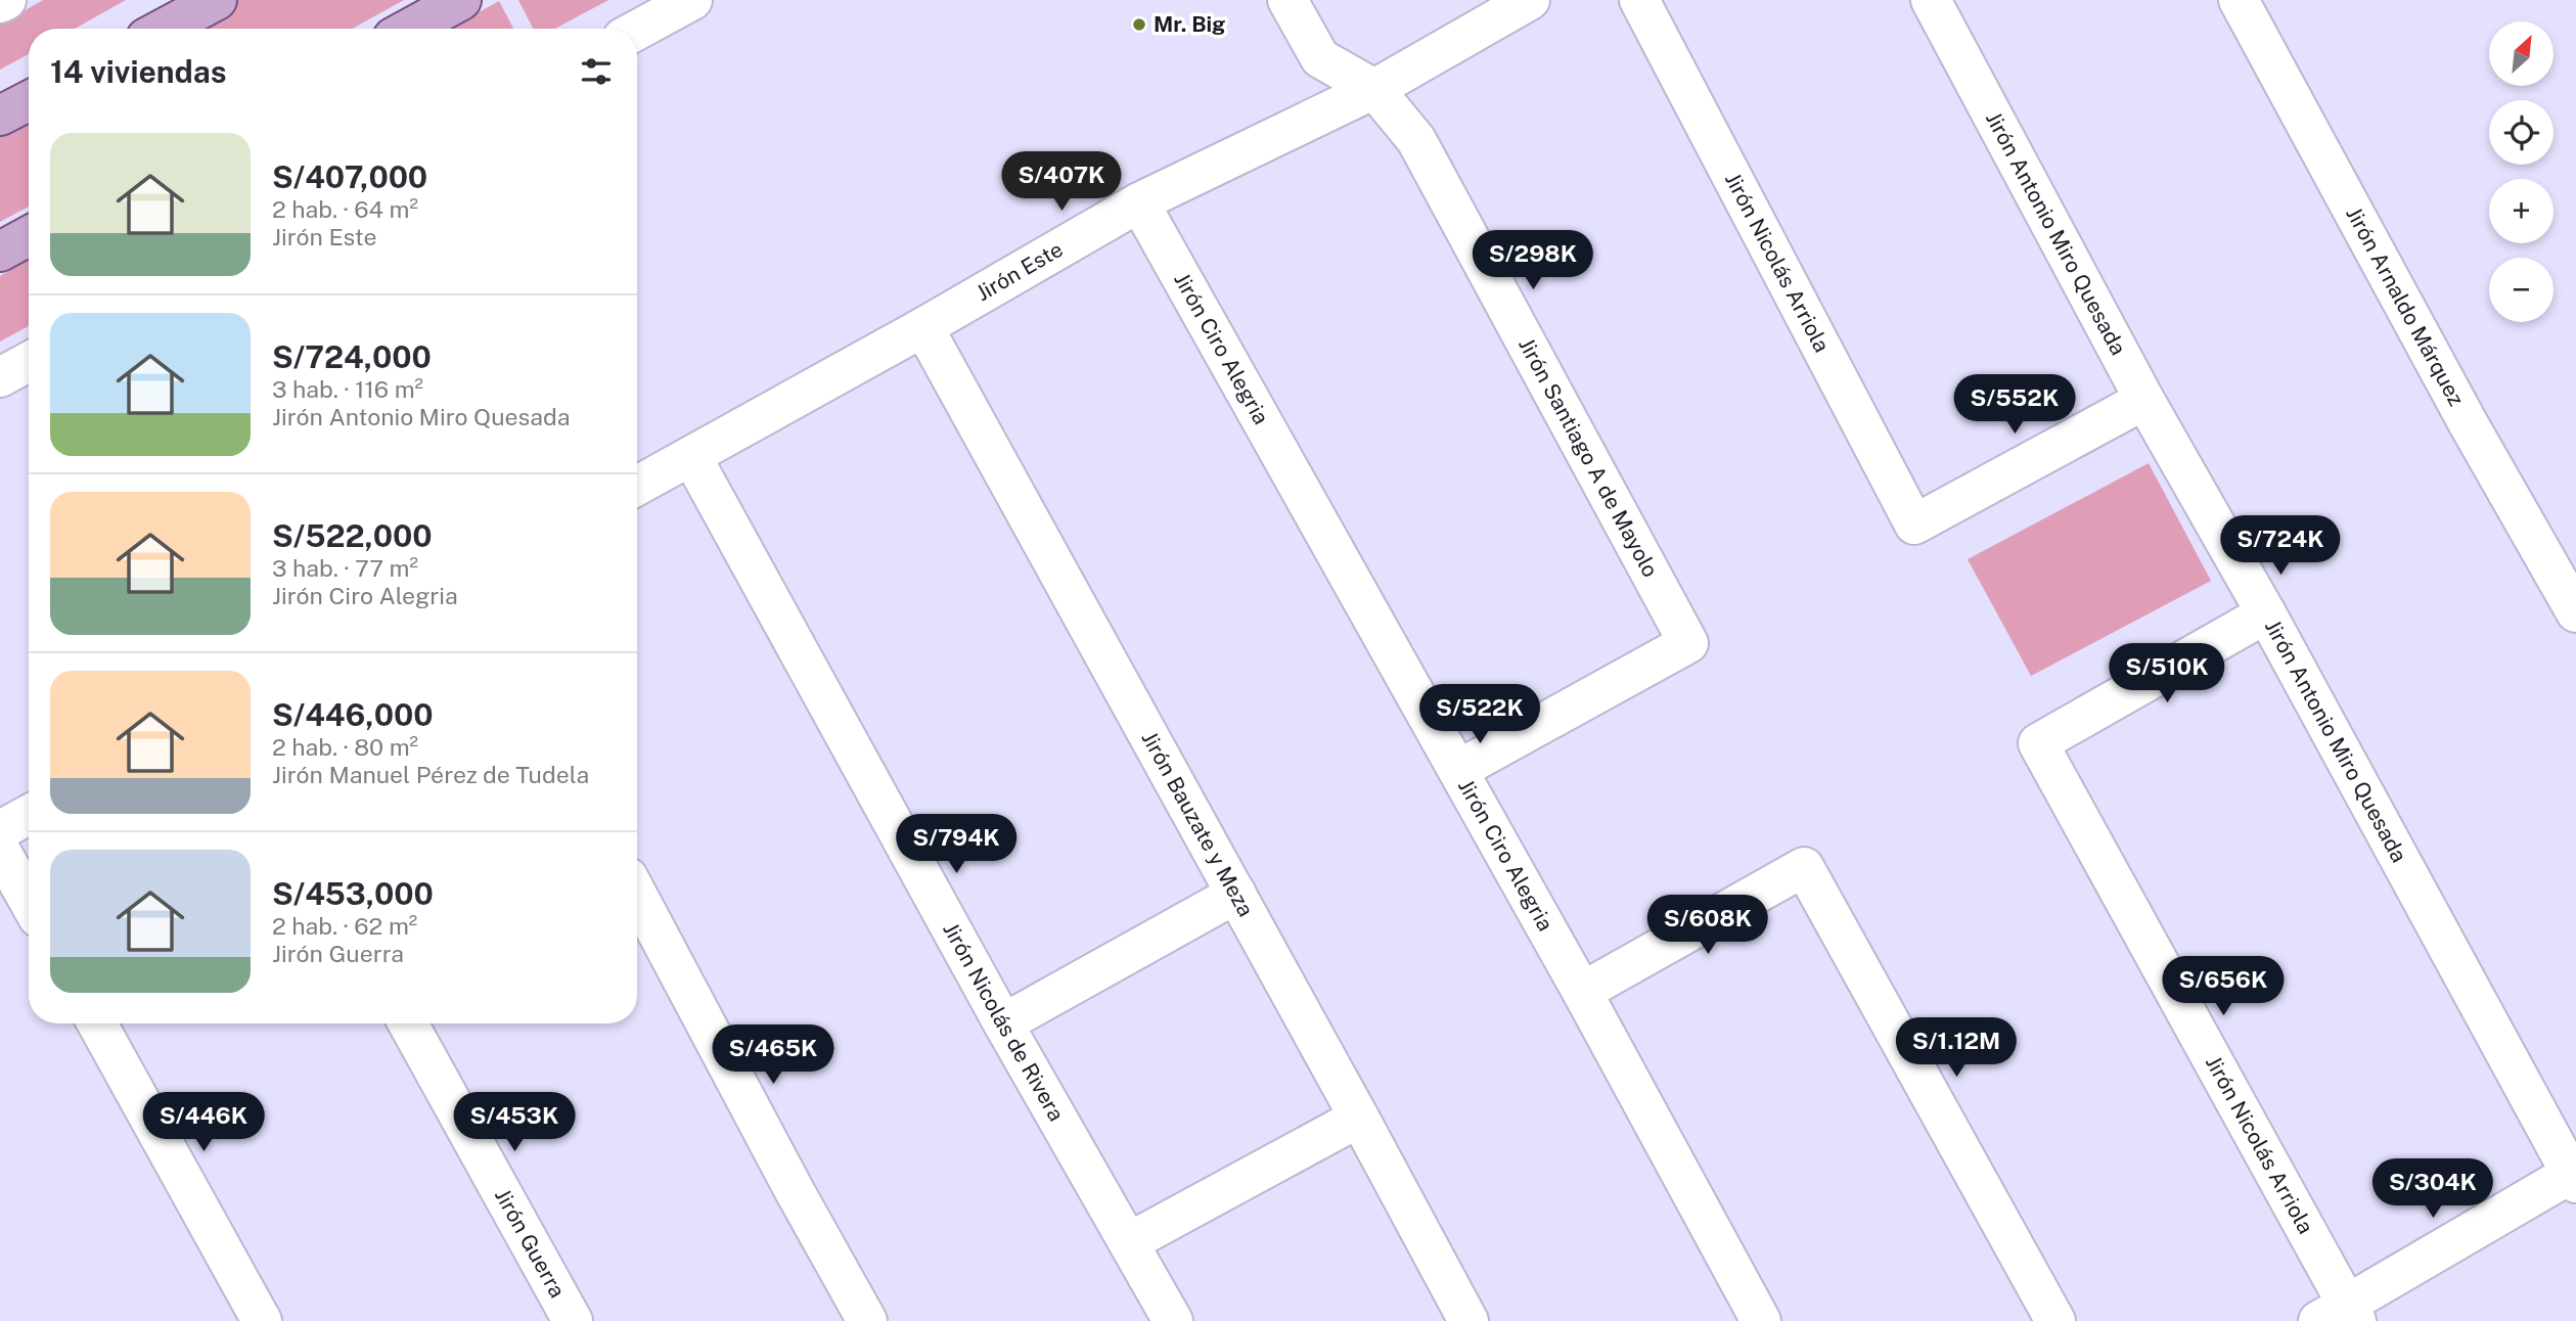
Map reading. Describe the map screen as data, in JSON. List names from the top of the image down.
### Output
{
  "streets": {
    "street": [
      "Jirón Antonio Miro Quesada",
      "Jirón Nicolás Arriola",
      "Jirón Este",
      "Jirón Arnaldo Márquez",
      "Jirón Ciro Alegria",
      "Jirón Santiago A de Mayolo",
      "Jirón Bauzate y Meza",
      "Jirón Nicolás de Rivera",
      "Jirón Guerra"
    ]
  },
  "crossings": [
    ["Jirón Antonio Miro Quesada", "Jirón Nicolás Arriola"],
    ["Jirón Este", "Jirón Ciro Alegria"],
    ["Jirón Este", "Jirón Santiago A de Mayolo"],
    ["Jirón Este", "Jirón Bauzate y Meza"],
    ["Jirón Este", "Jirón Nicolás de Rivera"],
    ["Jirón Ciro Alegria", "Jirón Santiago A de Mayolo"]
  ],
  "places": ["Mr. Big"],
  "north": "top right",
  "page": {
    "map_buttons": ["+", "−"],
    "heading": "14 viviendas",
    "list": [
      {
        "name": "S/407,000",
        "note": "2 hab. · 64 m² · Jirón Este"
      },
      {
        "name": "S/724,000",
        "note": "3 hab. · 116 m² · Jirón Antonio Miro Quesada"
      },
      {
        "name": "S/522,000",
        "note": "3 hab. · 77 m² · Jirón Ciro Alegria"
      },
      {
        "name": "S/446,000",
        "note": "2 hab. · 80 m² · Jirón Manuel Pérez de Tudela"
      },
      {
        "name": "S/453,000",
        "note": "2 hab. · 62 m² · Jirón Guerra"
      }
    ],
    "price": [
      "S/407K",
      "S/298K",
      "S/552K",
      "S/724K",
      "S/510K",
      "S/522K",
      "S/794K",
      "S/608K",
      "S/656K",
      "S/1.12M",
      "S/465K",
      "S/446K",
      "S/453K",
      "S/304K"
    ]
  }
}
